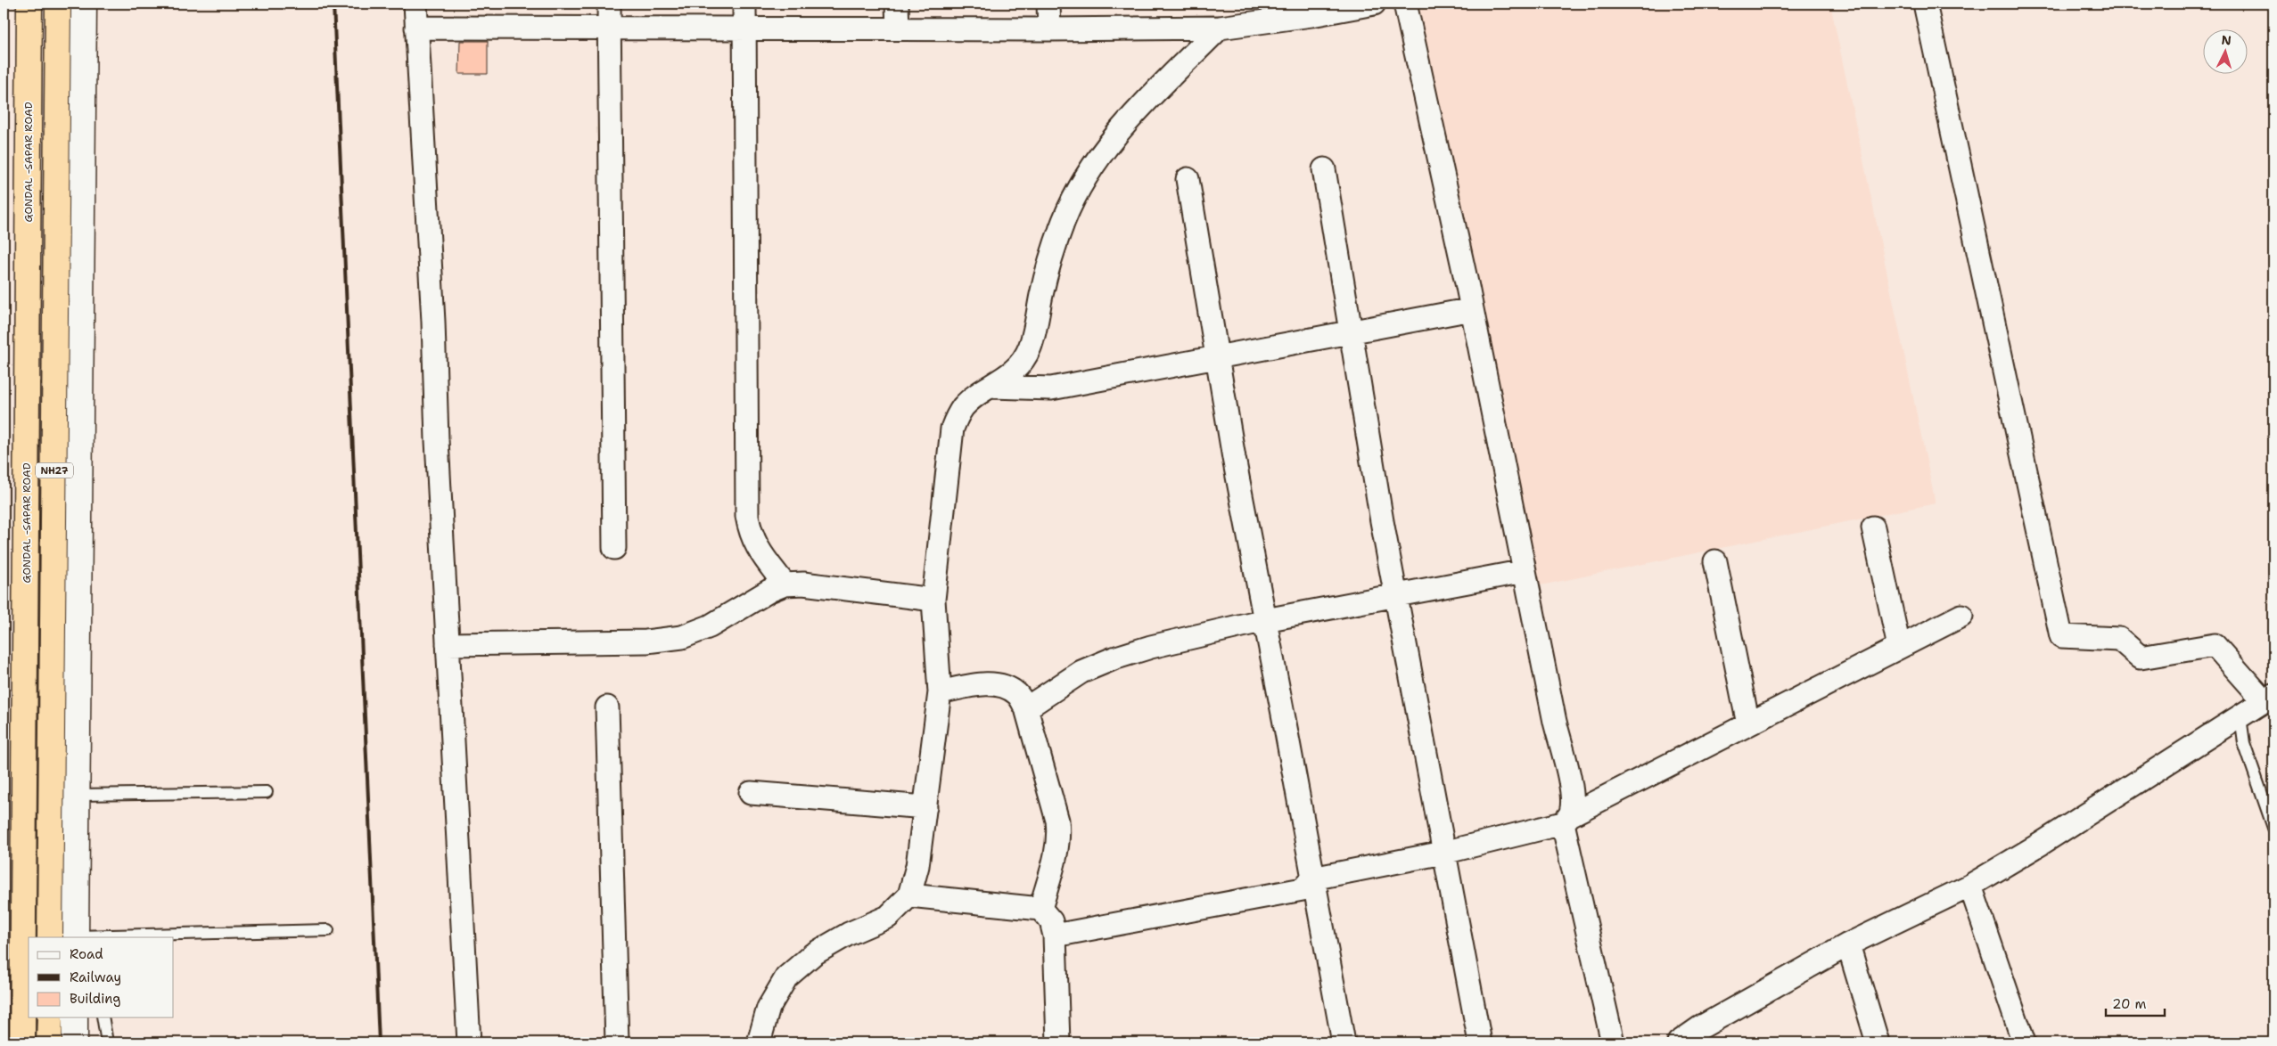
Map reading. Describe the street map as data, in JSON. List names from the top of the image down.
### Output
{
  "streets": {
    "highway": ["GONDAL -SAPAR ROAD", "NH27"]
  },
  "legend": ["Road", "Railway", "Building"],
  "scale_bar": "20 m",
  "north": "top"
}
